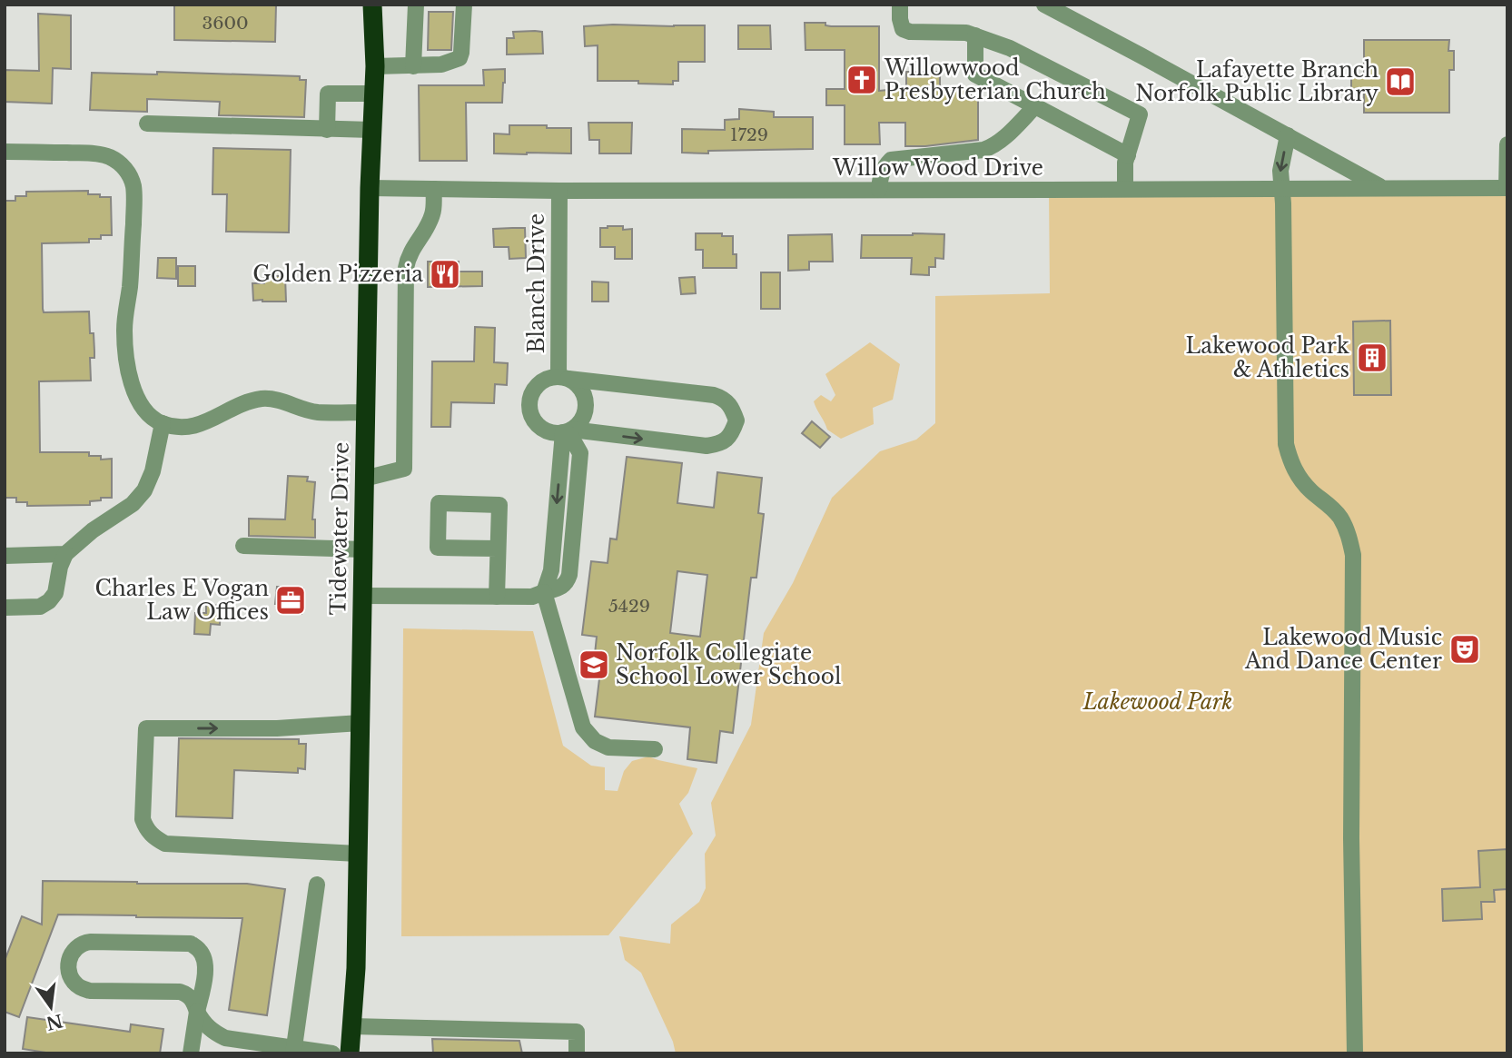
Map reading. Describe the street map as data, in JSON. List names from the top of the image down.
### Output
{
  "streets": {
    "highway": ["Tidewater Drive"],
    "street": ["Willow Wood Drive", "Blanch Drive"]
  },
  "crossings": [
    ["Willow Wood Drive", "Blanch Drive"],
    ["Willow Wood Drive", "Tidewater Drive"]
  ],
  "parks": ["Lakewood Park"],
  "places": {
    "church": ["Willowwood Presbyterian Church"],
    "library": ["Lafayette Branch Norfolk Public Library"],
    "restaurant": ["Golden Pizzeria"],
    "building": ["Lakewood Park & Athletics"],
    "office": ["Charles E Vogan Law Offices"],
    "theatre": ["Lakewood Music And Dance Center"],
    "school or university": ["Norfolk Collegiate School Lower School"]
  },
  "house_numbers": ["3600", "1729", "5429"],
  "north": "bottom"
}
